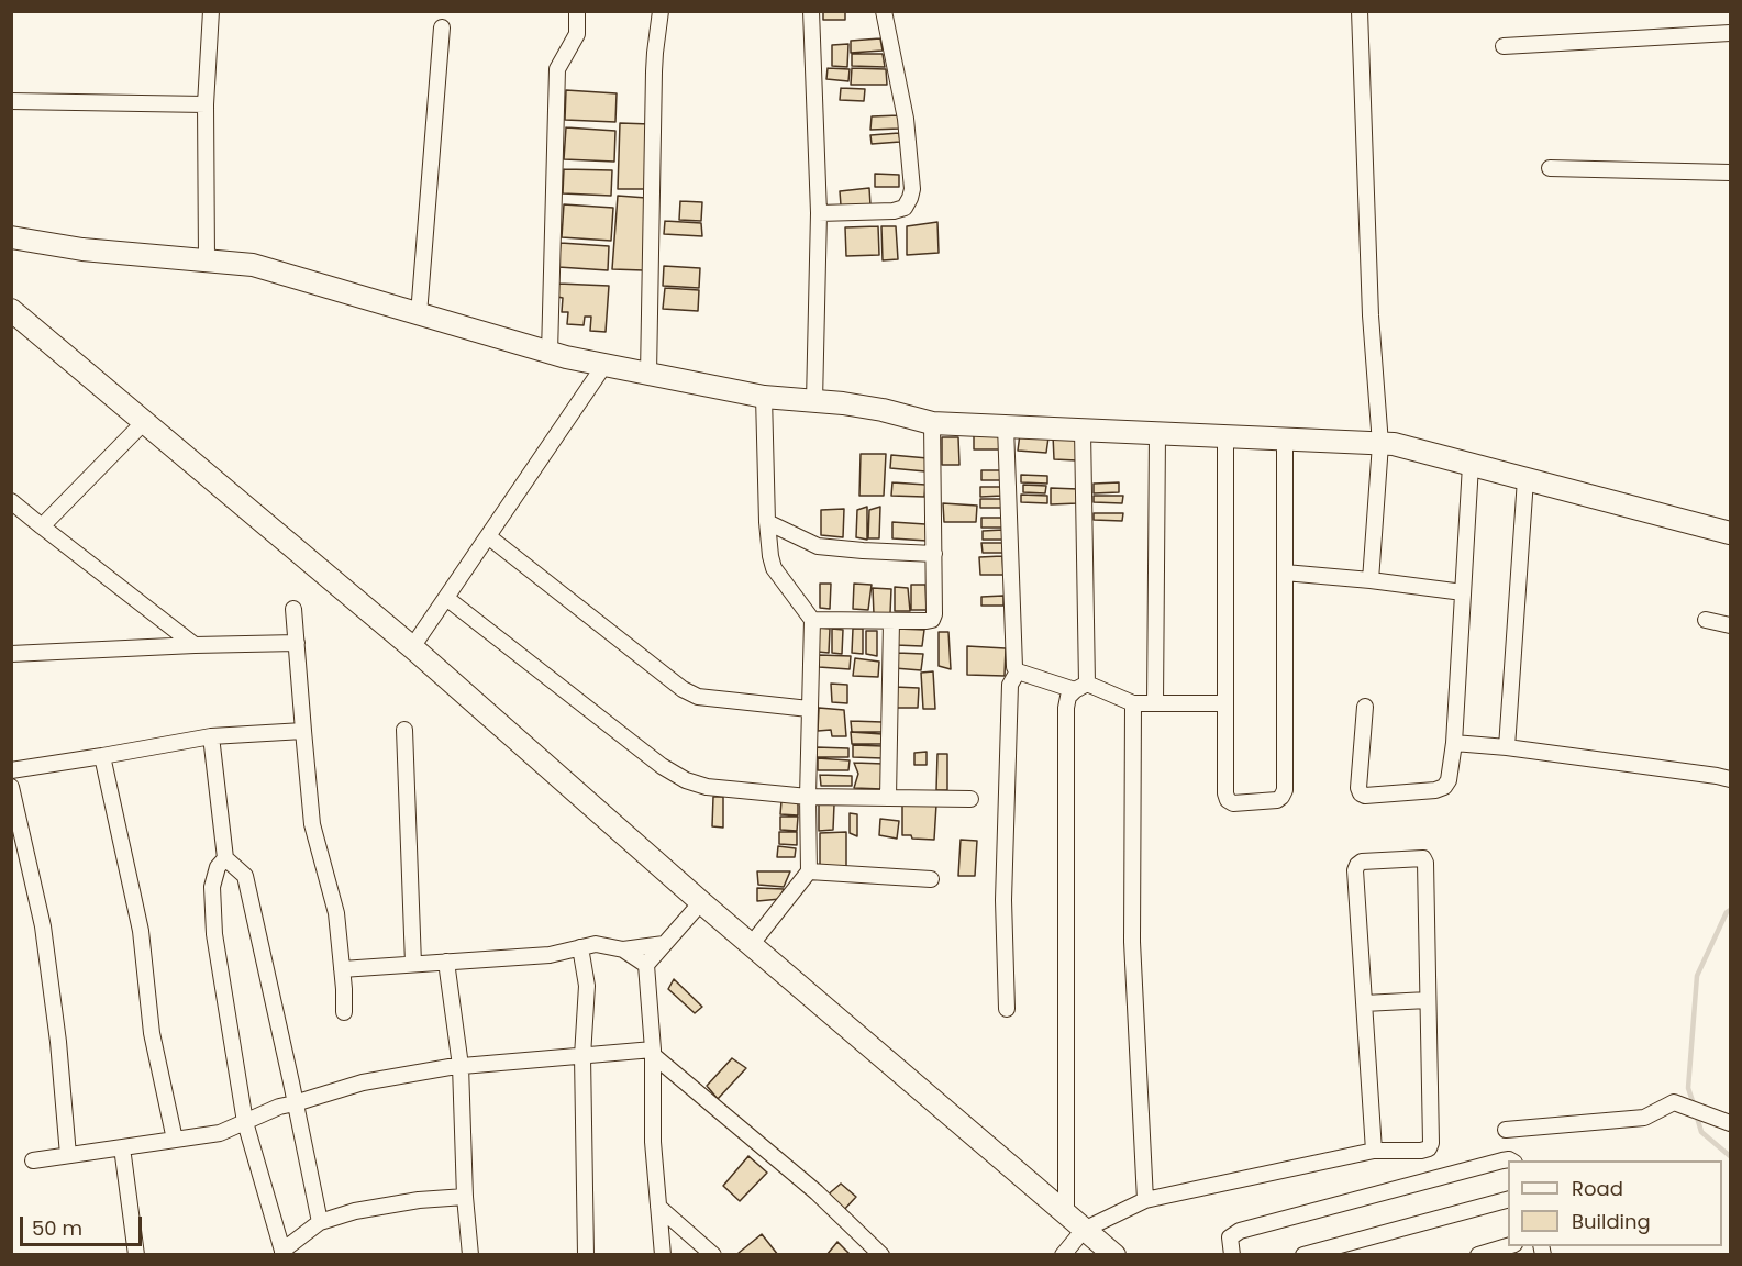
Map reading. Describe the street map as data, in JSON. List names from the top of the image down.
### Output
{
  "legend": ["Road", "Building"],
  "scale_bar": "50 m"
}
